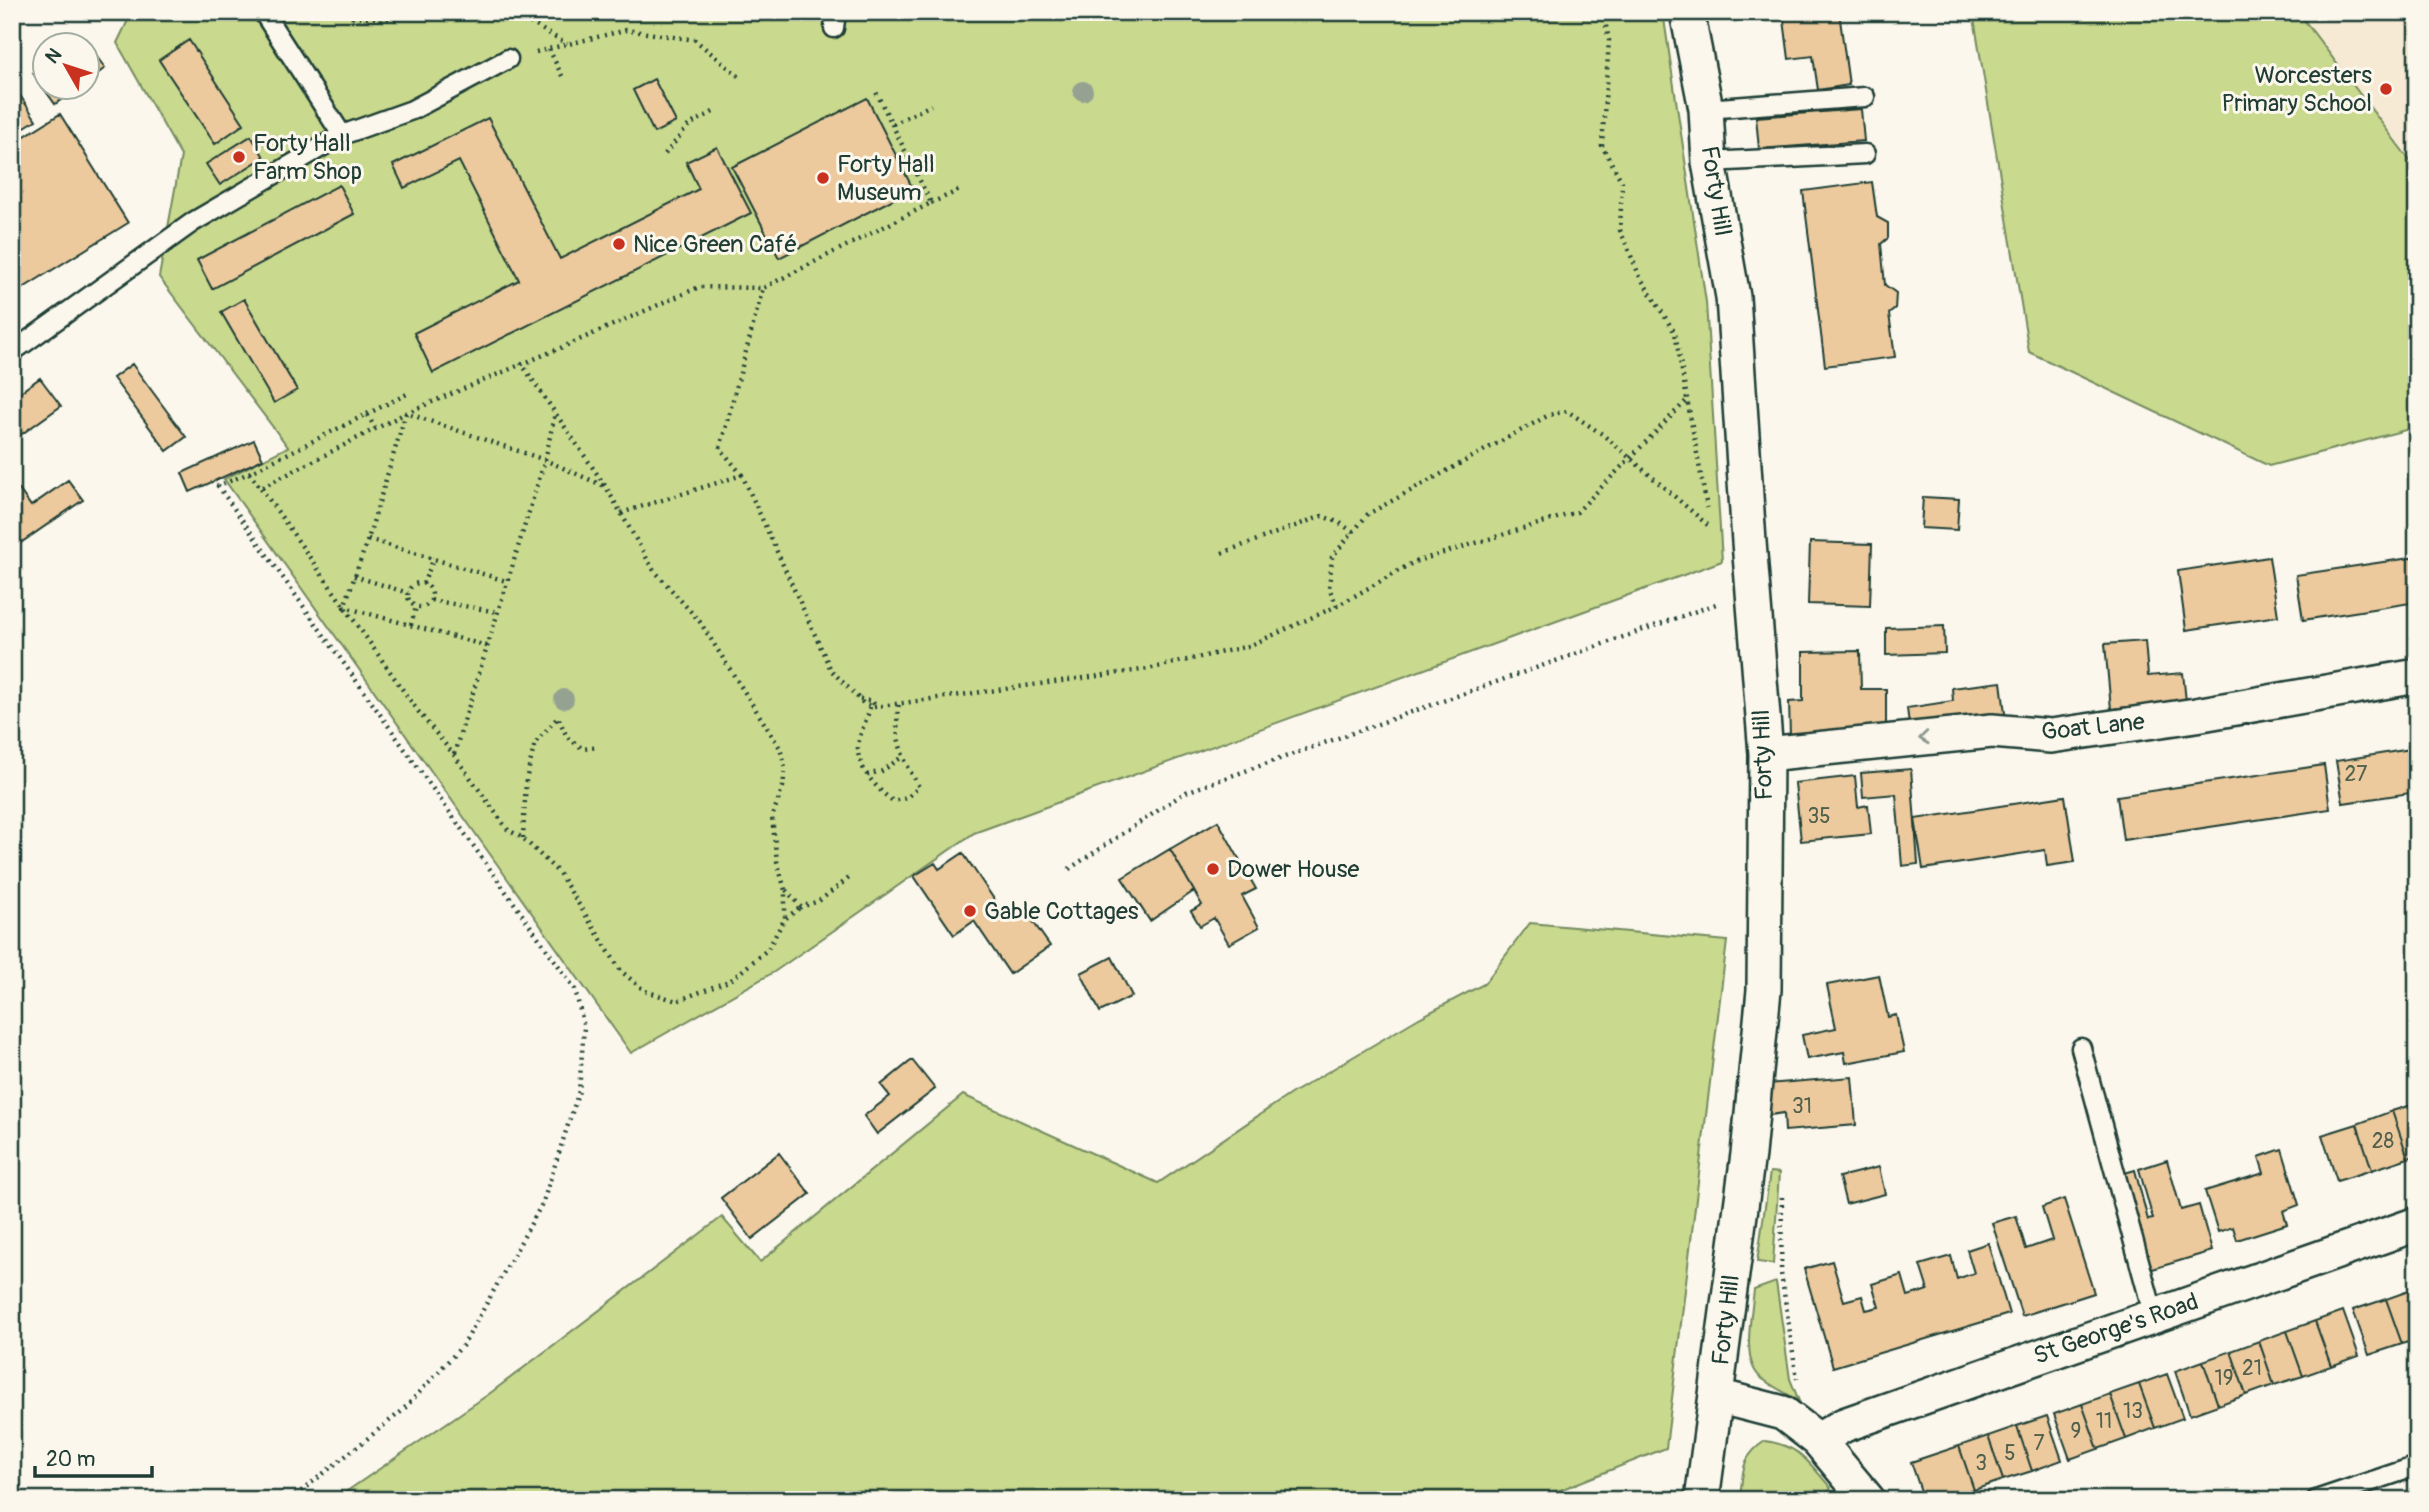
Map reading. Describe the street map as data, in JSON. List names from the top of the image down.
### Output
{
  "streets": {
    "street": ["Forty Hill", "Goat Lane", "St George's Road"]
  },
  "crossings": [
    ["Forty Hill", "Goat Lane"]
  ],
  "one_way": ["Goat Lane"],
  "places": [
    "Worcesters Primary School",
    "Forty Hall Farm Shop",
    "Forty Hall Museum",
    "Nice Green Café",
    "Dower House",
    "Gable Cottages"
  ],
  "house_numbers": [
    "27",
    "35",
    "31",
    "28",
    "21",
    "19",
    "13",
    "11",
    "9",
    "7",
    "5",
    "3"
  ],
  "scale_bar": "20 m",
  "north": "top left"
}
